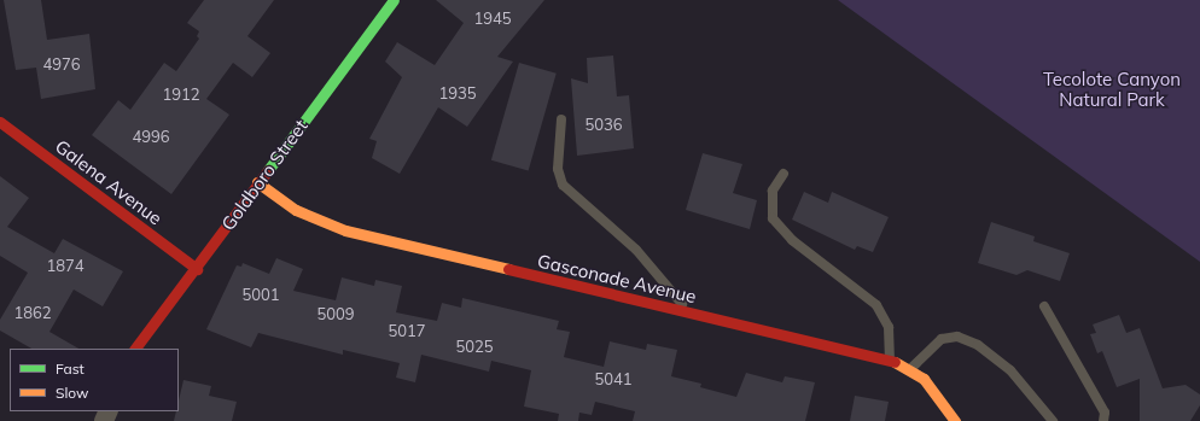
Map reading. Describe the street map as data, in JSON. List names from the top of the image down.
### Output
{
  "streets": {
    "street": ["Goldboro Street", "Galena Avenue", "Gasconade Avenue"]
  },
  "crossings": [
    ["Goldboro Street", "Galena Avenue"],
    ["Goldboro Street", "Gasconade Avenue"]
  ],
  "parks": ["Tecolote Canyon Natural Park"],
  "house_numbers": [
    "1945",
    "4976",
    "1935",
    "1912",
    "5036",
    "4996",
    "1874",
    "5001",
    "1862",
    "5009",
    "5017",
    "5025",
    "5041"
  ],
  "legend": ["Fast", "Slow"]
}
